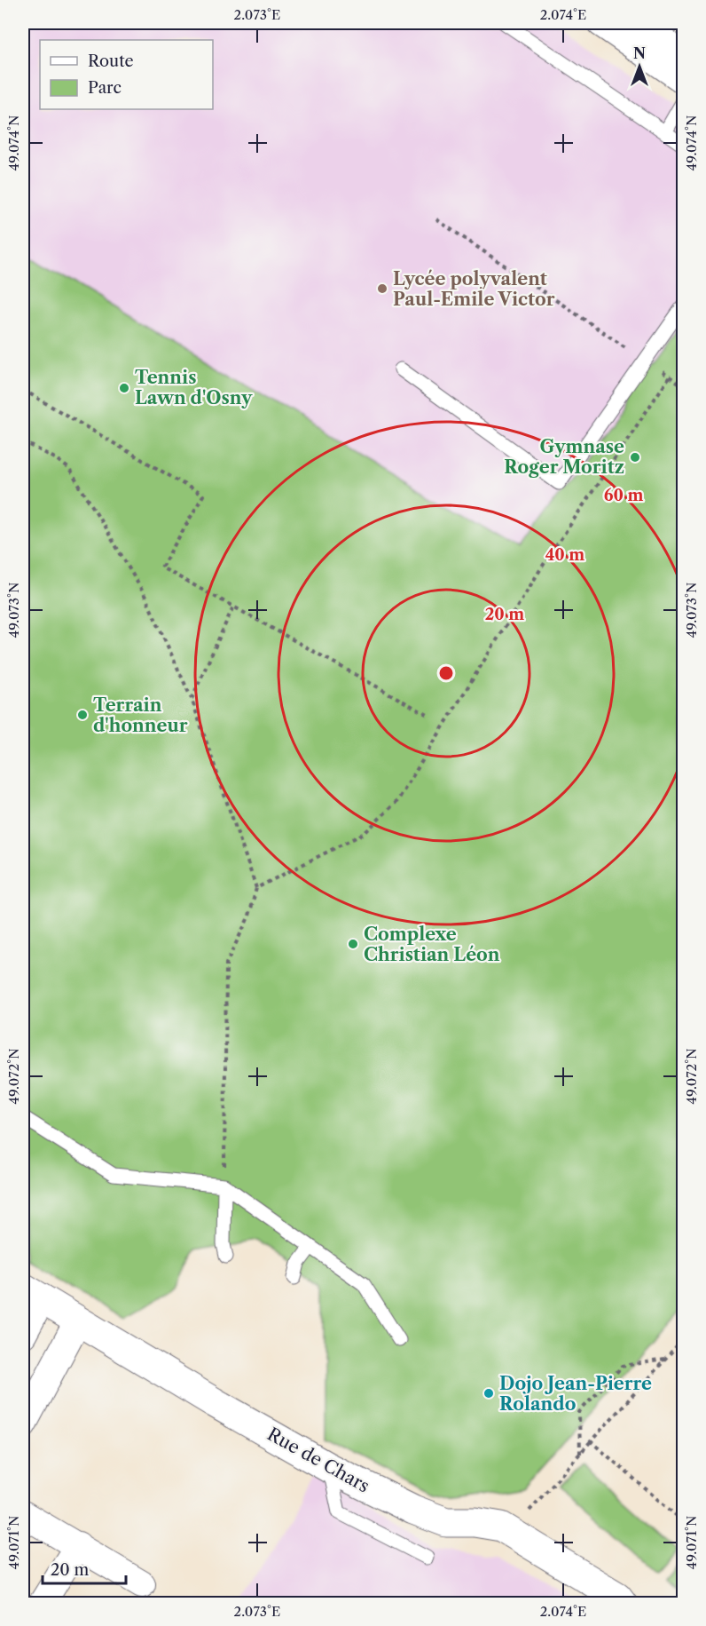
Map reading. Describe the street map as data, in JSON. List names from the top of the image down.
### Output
{
  "streets": {
    "street": ["Rue de Chars"]
  },
  "places": [
    "Lycée polyvalent Paul-Emile Victor",
    "Tennis Lawn d'Osny",
    "Gymnase Roger Moritz",
    "Terrain d'honneur",
    "Complexe Christian Léon",
    "Dojo Jean-Pierre Rolando"
  ],
  "legend": ["Route", "Parc"],
  "scale_bar": "20 m",
  "north": "top",
  "coordinates": [
    "2.073°E",
    "2.074°E",
    "49.074°N",
    "49.073°N",
    "49.072°N",
    "49.071°N"
  ],
  "rings": ["60 m", "40 m", "20 m"]
}
